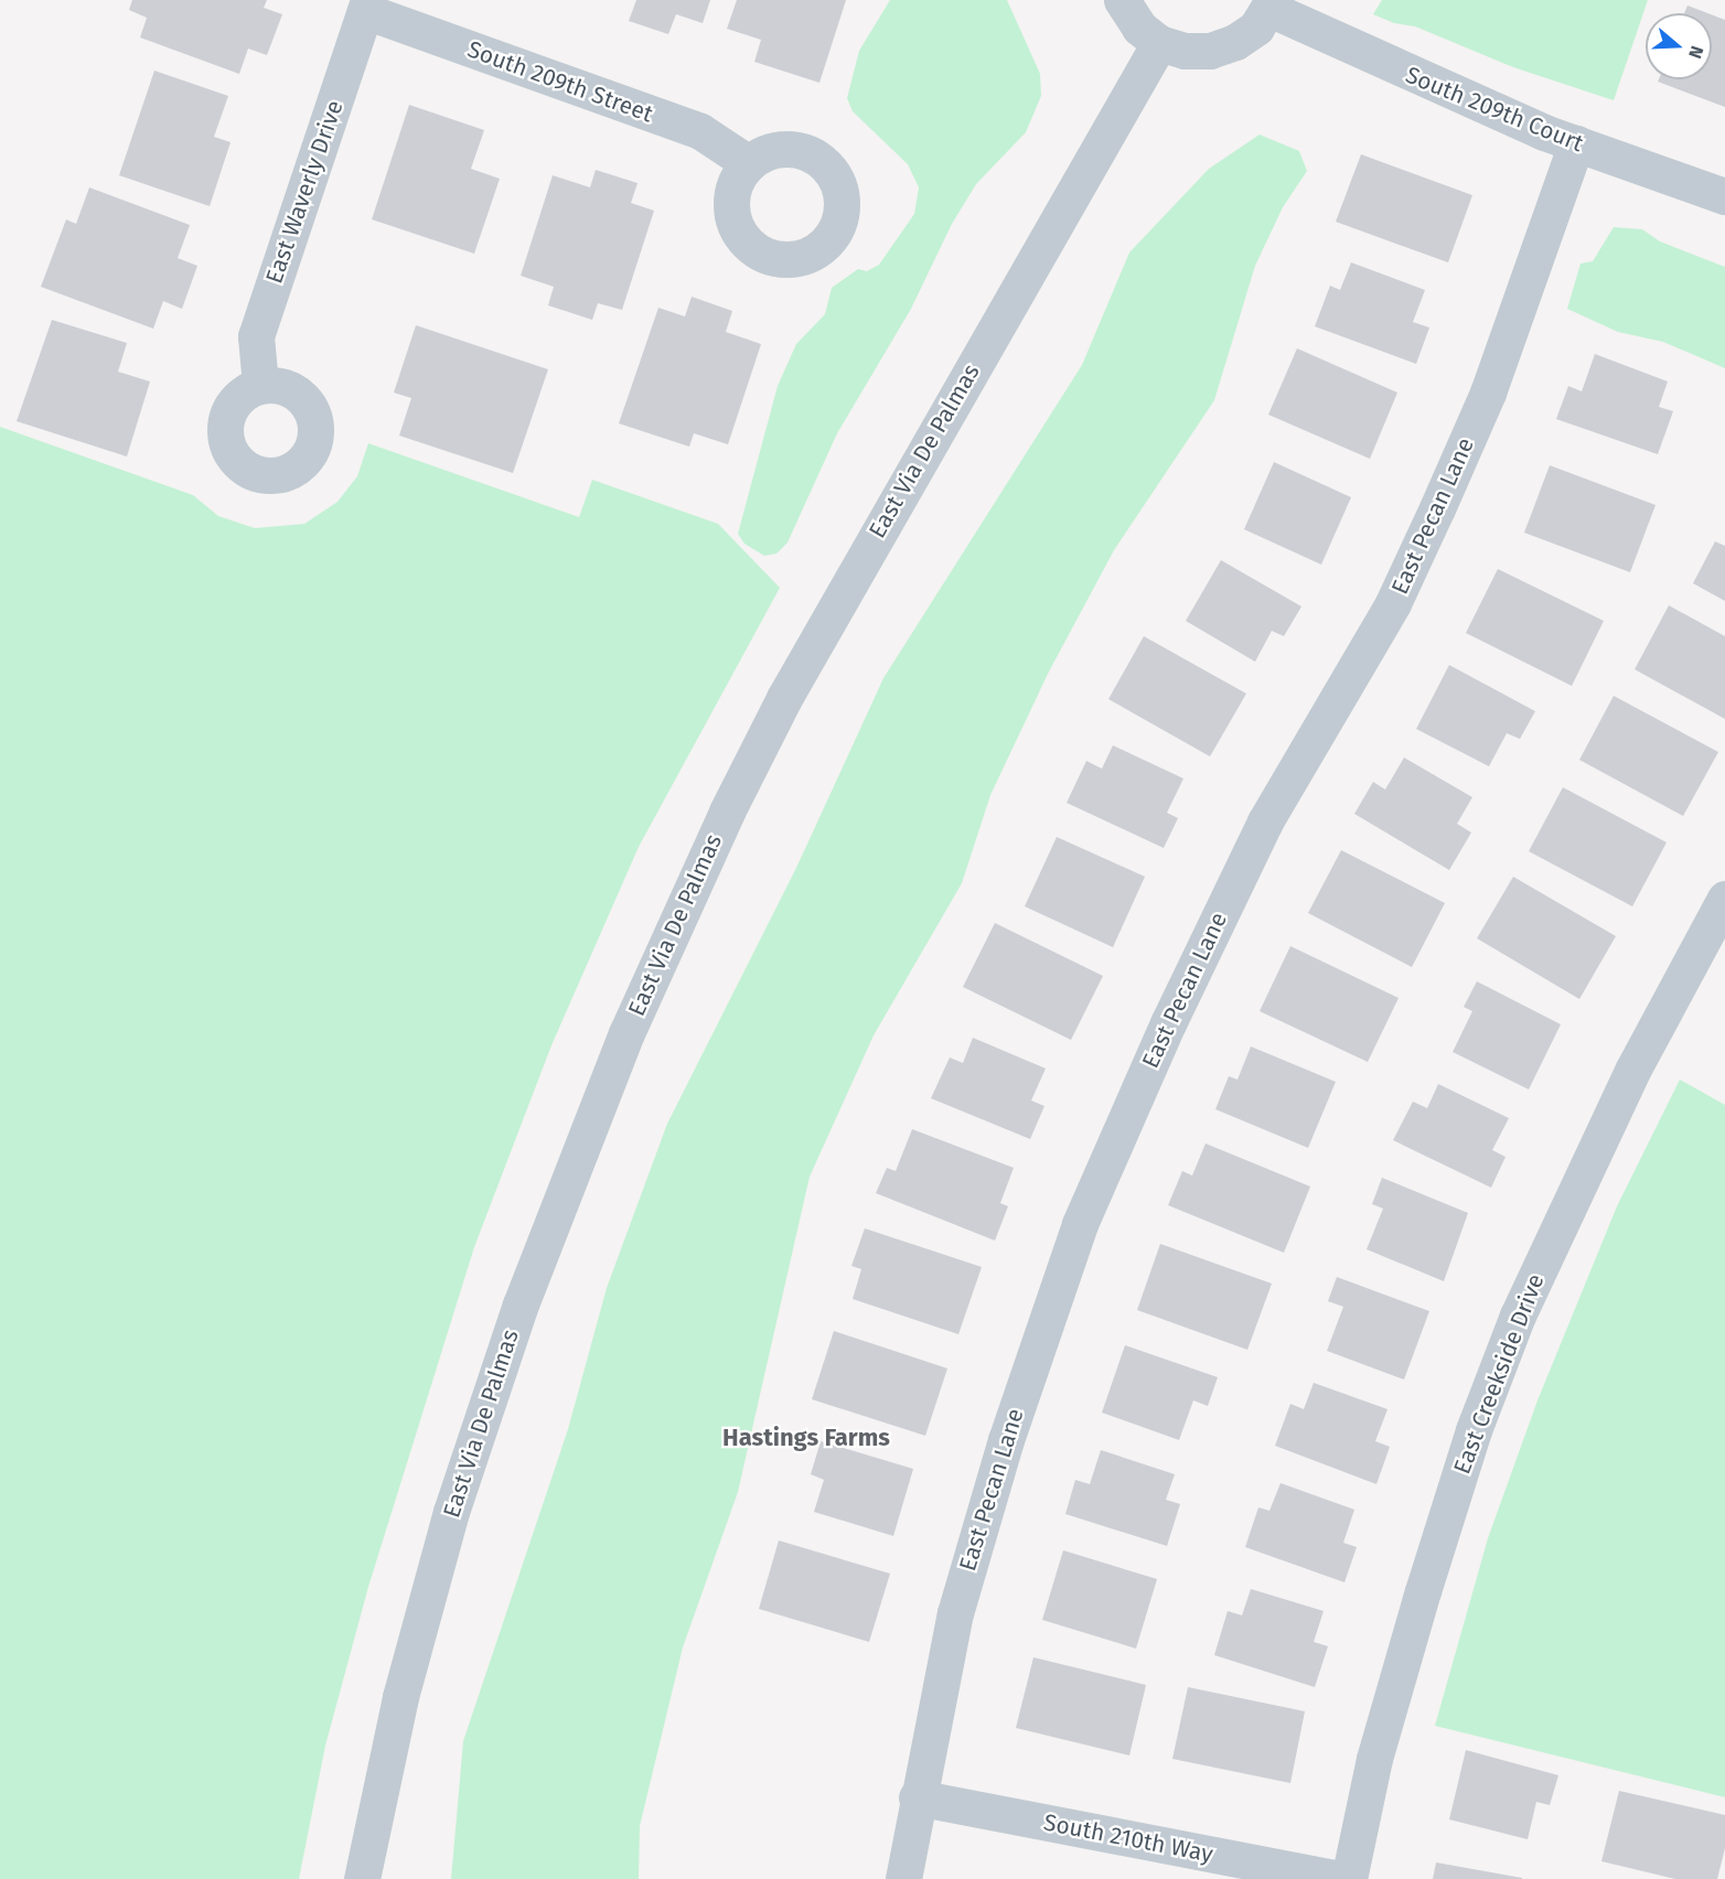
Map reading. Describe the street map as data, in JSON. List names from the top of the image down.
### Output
{
  "streets": {
    "street": [
      "South 209th Street",
      "South 209th Court",
      "East Waverly Drive",
      "East Via De Palmas",
      "East Pecan Lane",
      "East Creekside Drive",
      "South 210th Way"
    ]
  },
  "crossings": [
    ["South 209th Street", "East Waverly Drive"],
    ["South 209th Court", "East Pecan Lane"],
    ["East Pecan Lane", "South 210th Way"]
  ],
  "districts": ["Hastings Farms"],
  "north": "right"
}
